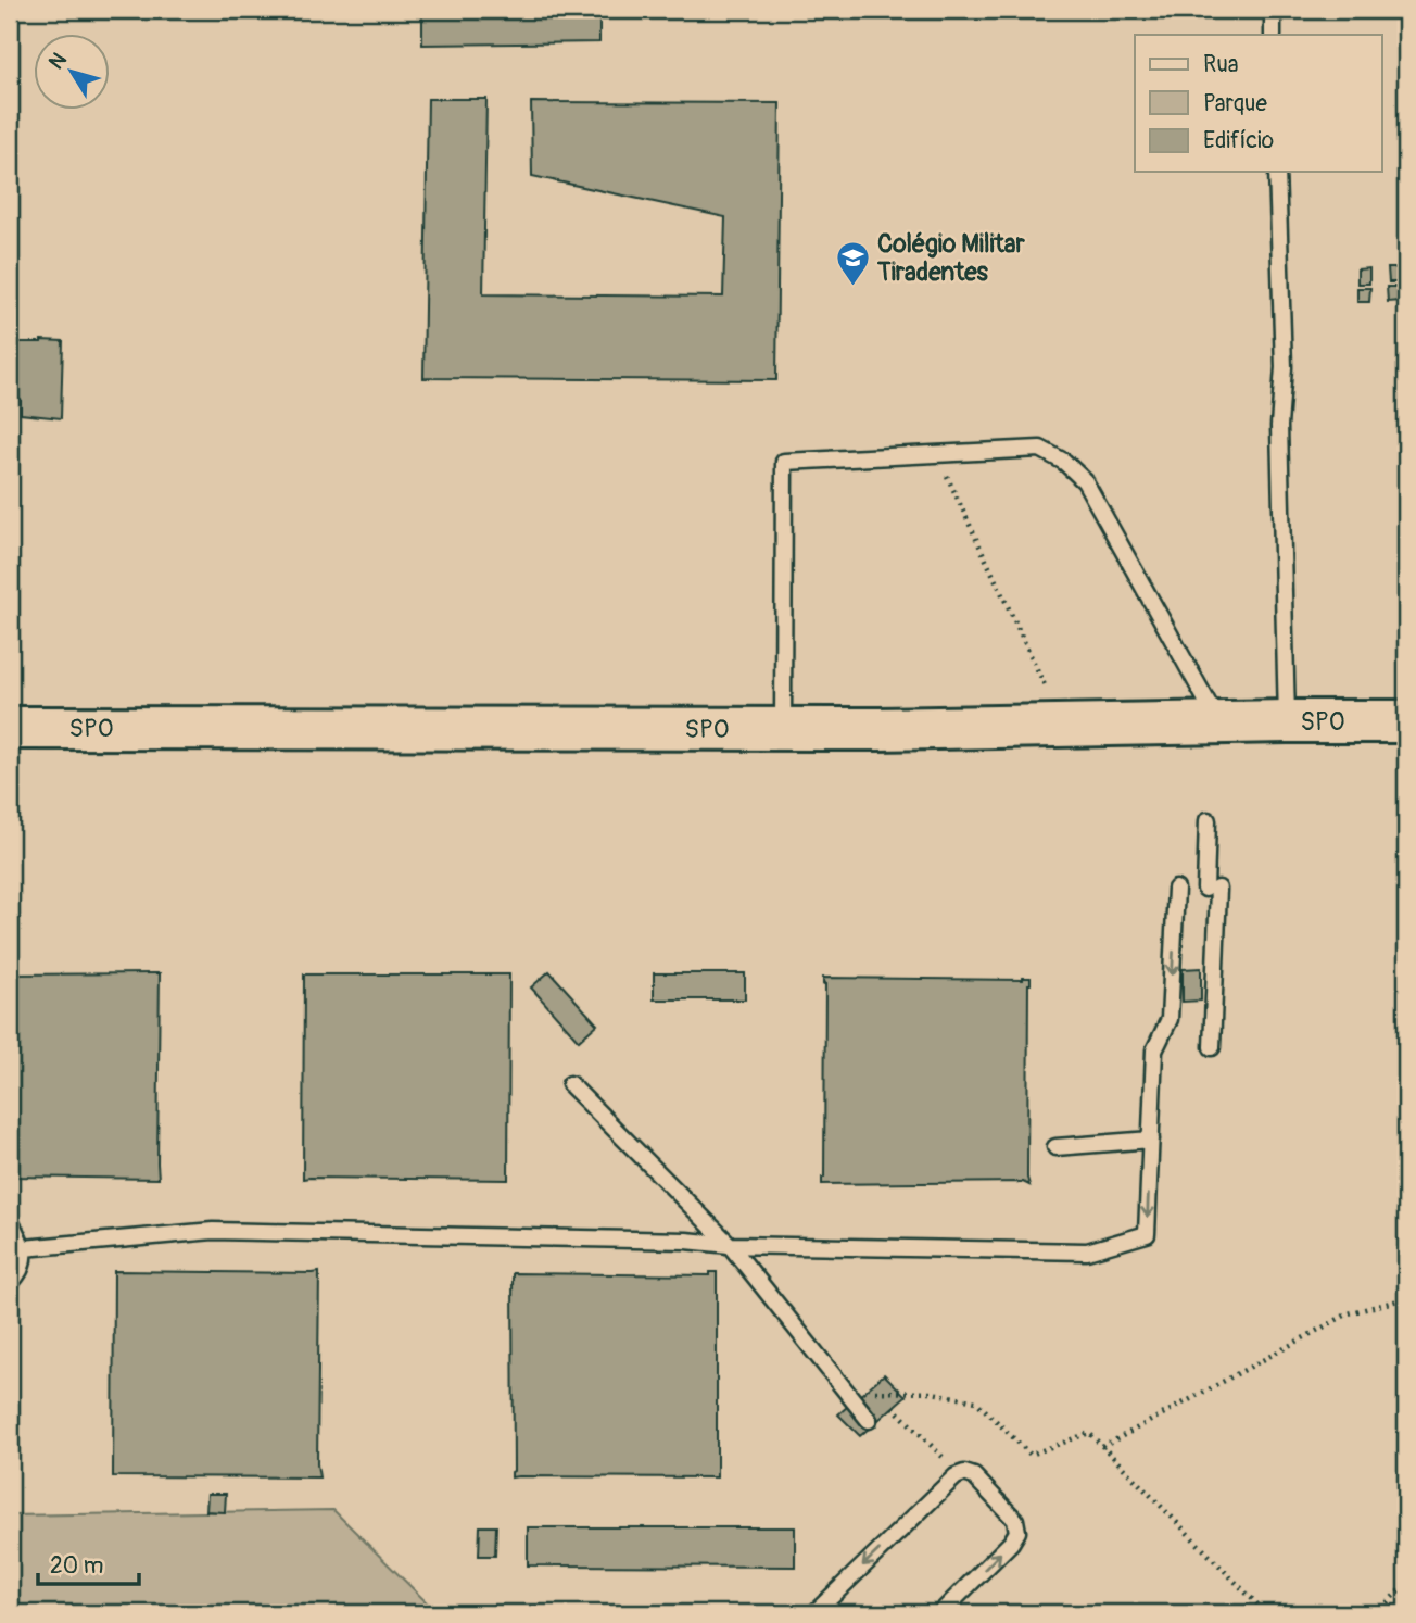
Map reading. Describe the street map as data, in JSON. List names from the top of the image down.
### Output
{
  "streets": {
    "street": ["SPO"]
  },
  "places": {
    "school or university": ["Colégio Militar Tiradentes"]
  },
  "legend": ["Rua", "Parque", "Edifício"],
  "scale_bar": "20 m",
  "north": "top left"
}
